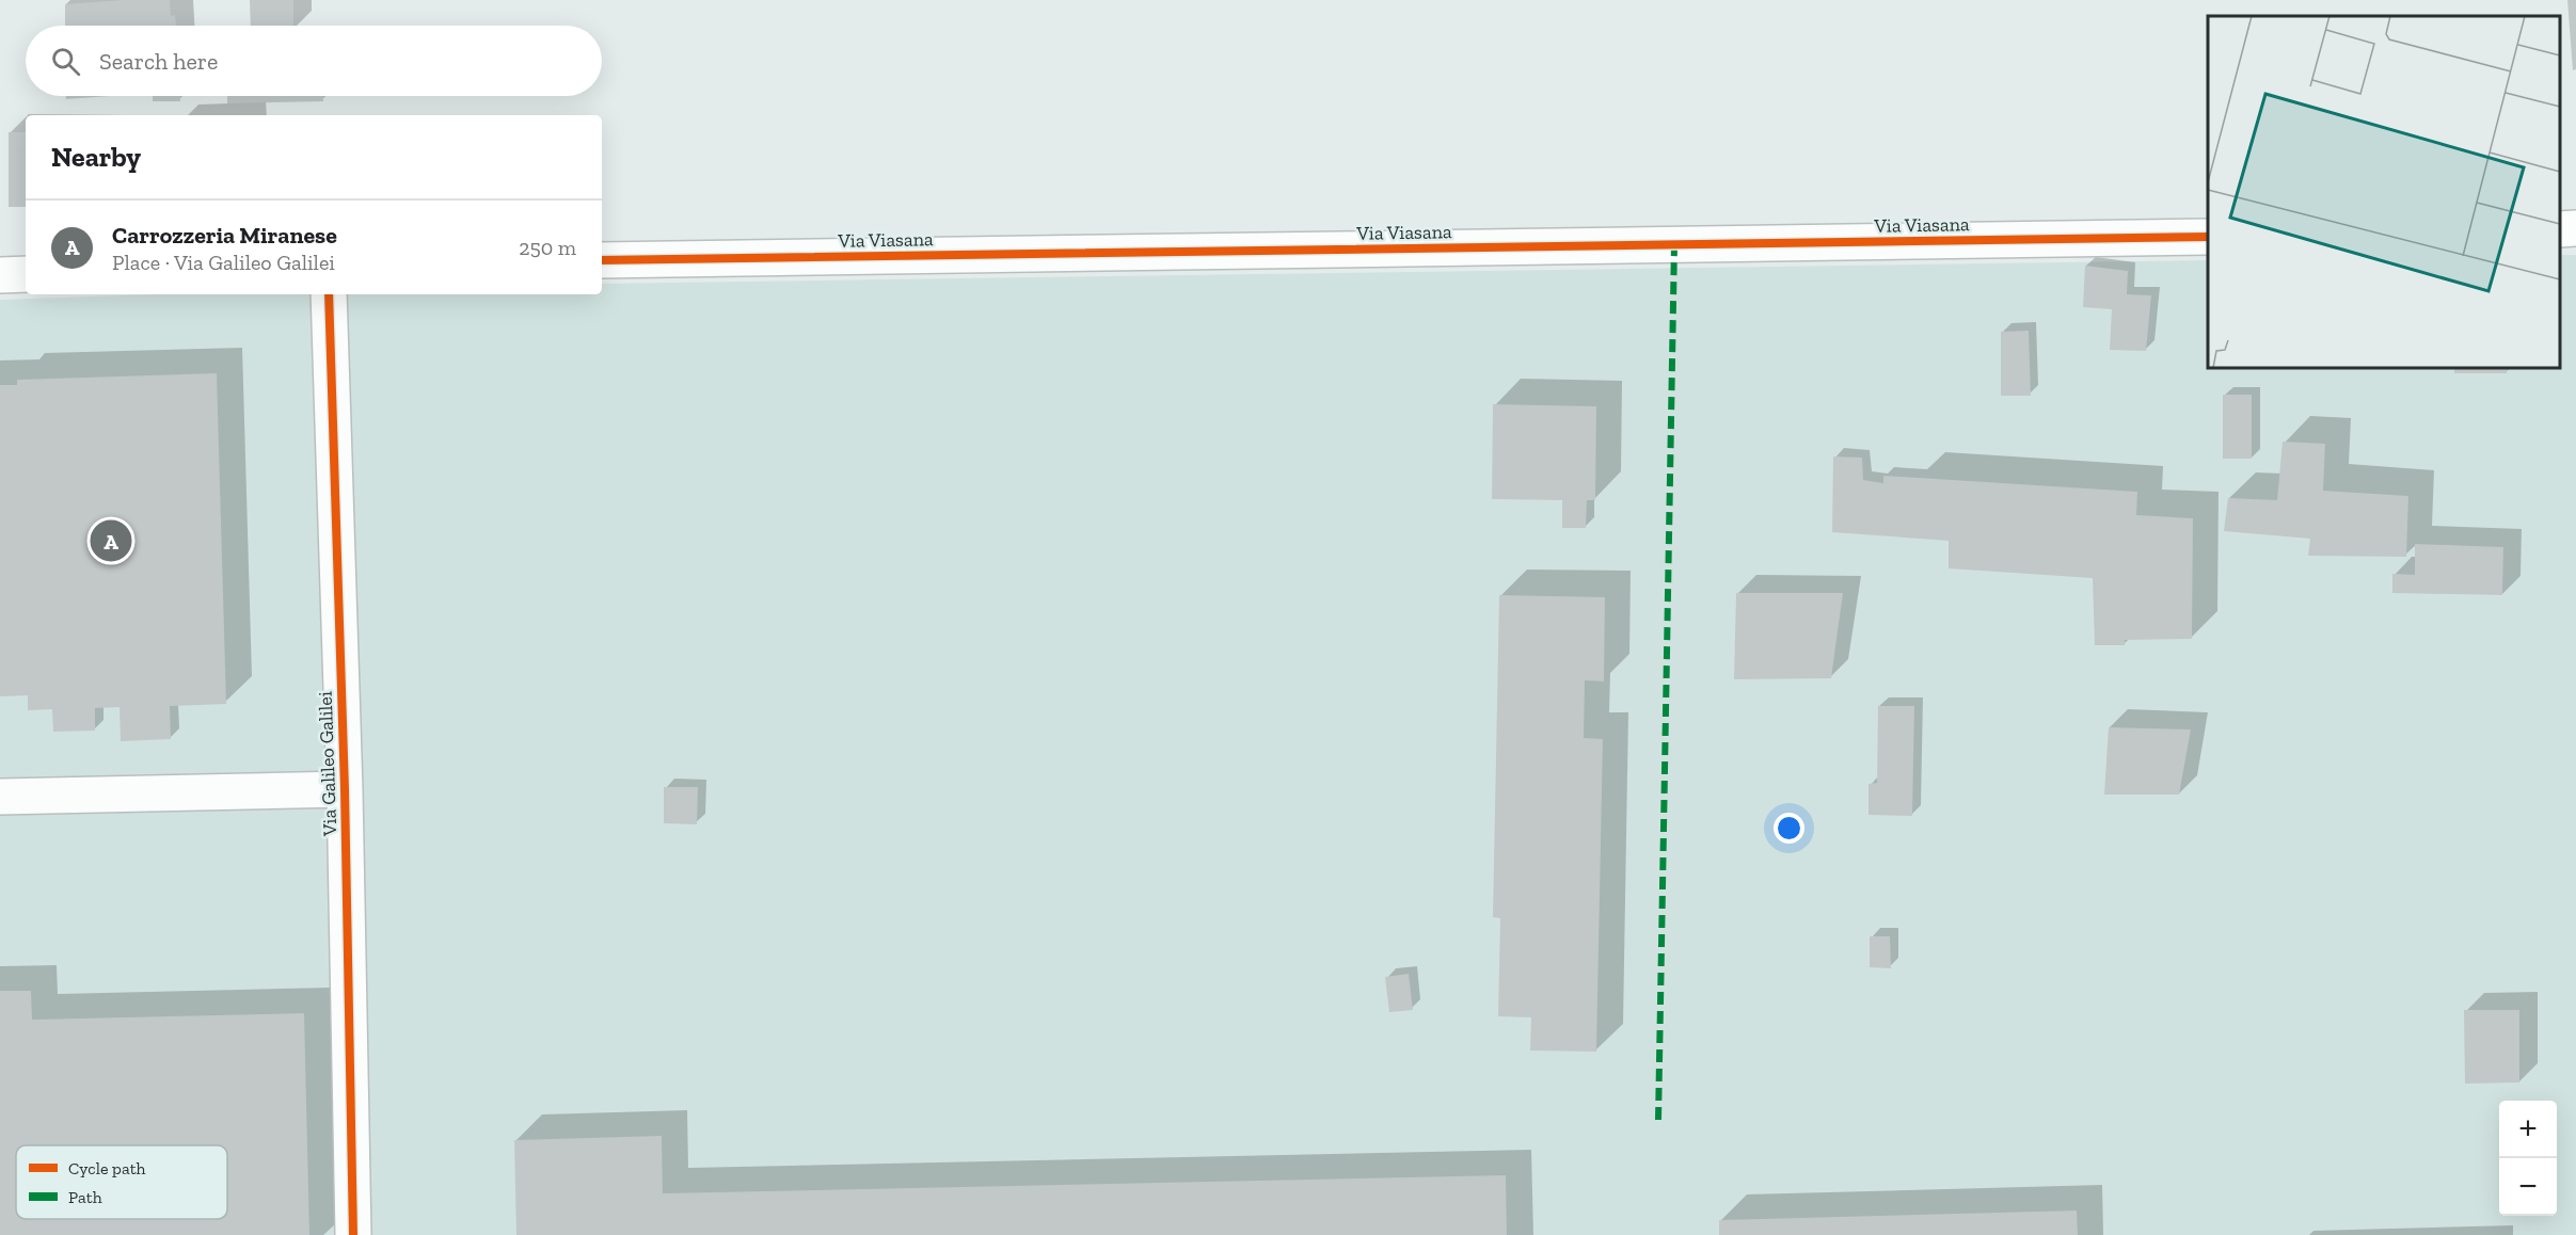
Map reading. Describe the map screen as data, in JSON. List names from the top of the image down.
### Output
{
  "streets": {
    "street": ["Via Viasana", "Via Galileo Galilei"]
  },
  "legend": ["Cycle path", "Path"],
  "page": {
    "search": "Search here",
    "heading": "Nearby",
    "list": [
      {
        "mark": "A",
        "name": "Carrozzeria Miranese",
        "note": "Place · Via Galileo Galilei",
        "value": "250 m"
      }
    ],
    "pins": "A",
    "map_buttons": ["+", "−"]
  }
}
